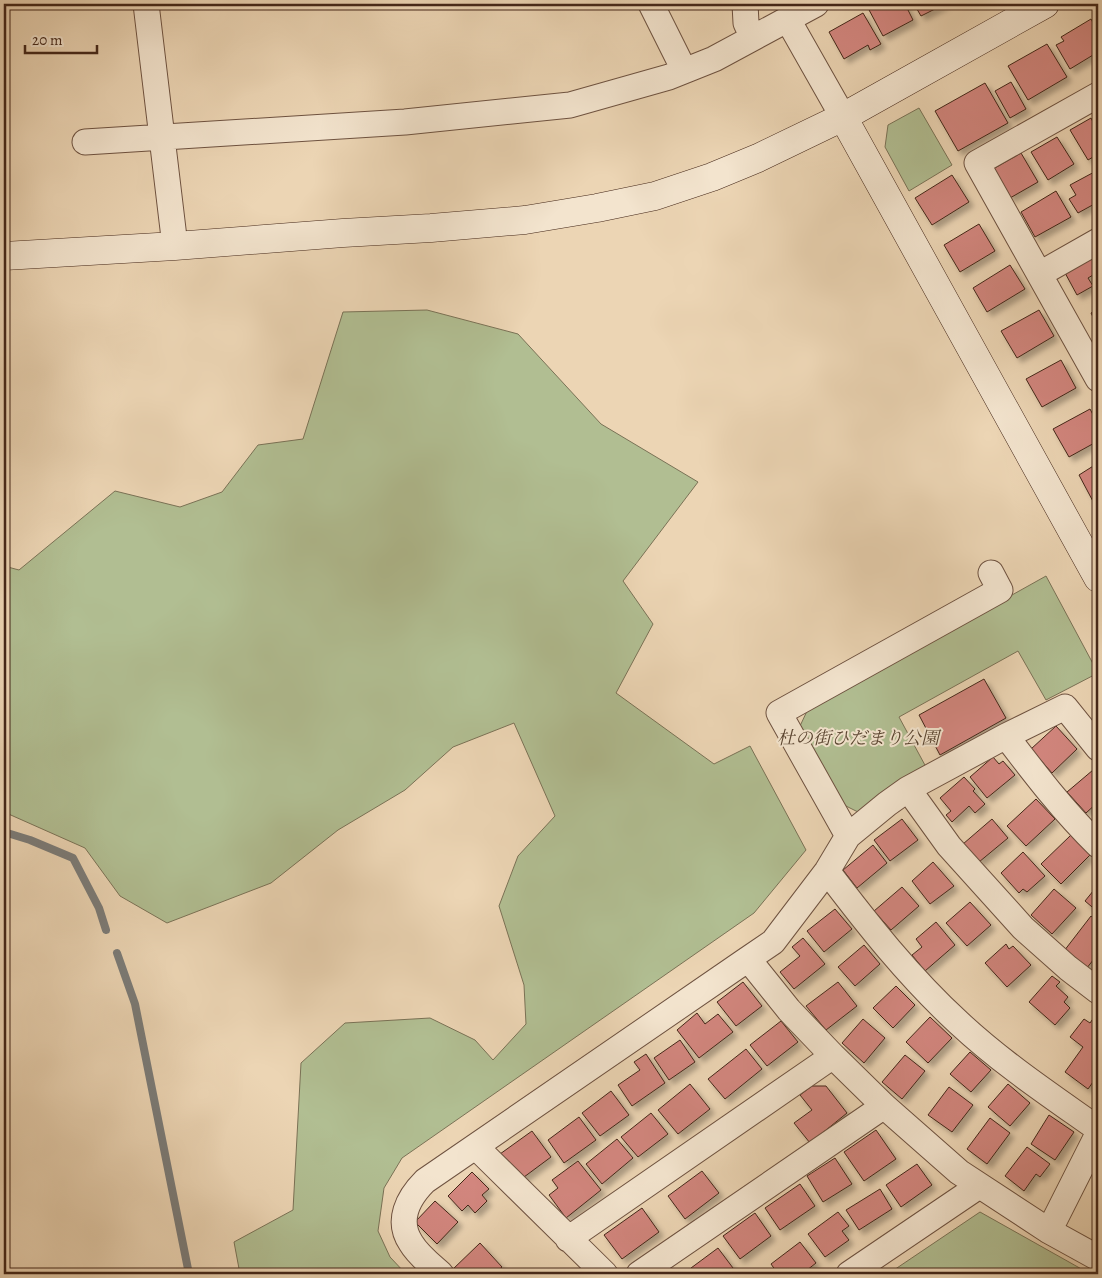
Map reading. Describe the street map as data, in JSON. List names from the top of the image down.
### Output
{
  "parks": ["杜の街ひだまり公園"],
  "scale_bar": "20 m"
}
